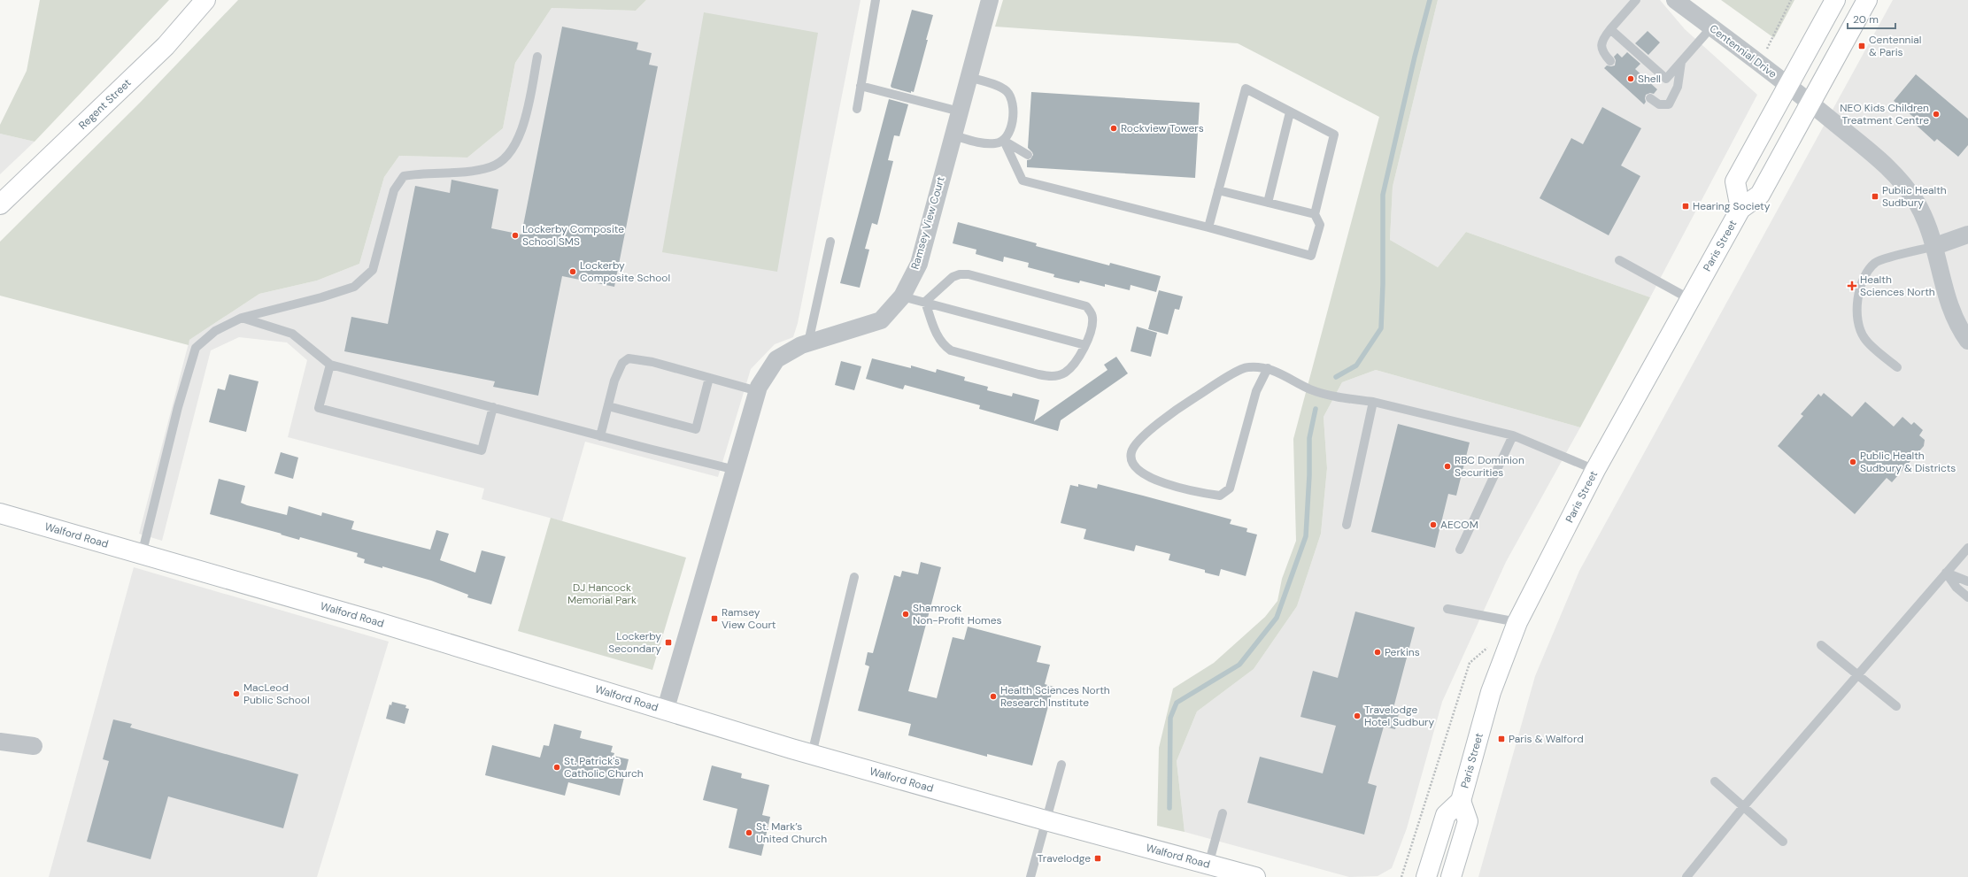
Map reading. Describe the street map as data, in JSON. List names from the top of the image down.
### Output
{
  "streets": {
    "main road": ["Regent Street", "Paris Street", "Walford Road"],
    "street": ["Centennial Drive", "Ramsey View Court"]
  },
  "crossings": [
    ["Centennial Drive", "Paris Street"],
    ["Ramsey View Court", "Walford Road"]
  ],
  "parks": ["DJ Hancock Memorial Park"],
  "places": {
    "transit": [
      "Centennial & Paris",
      "Public Health Sudbury",
      "Hearing Society",
      "Ramsey View Court",
      "Lockerby Secondary",
      "Paris & Walford",
      "Travelodge"
    ],
    "other": [
      "Shell",
      "NEO Kids Children Treatment Centre",
      "Rockview Towers",
      "Lockerby Composite School SMS",
      "Lockerby Composite School",
      "Public Health Sudbury & Districts",
      "RBC Dominion Securities",
      "AECOM",
      "Shamrock Non-Profit Homes",
      "Perkins",
      "MacLeod Public School",
      "Health Sciences North Research Institute",
      "Travelodge Hotel Sudbury",
      "St. Patrick's Catholic Church",
      "St. Mark’s United Church"
    ],
    "health": ["Health Sciences North"]
  },
  "scale_bar": "20 m"
}
